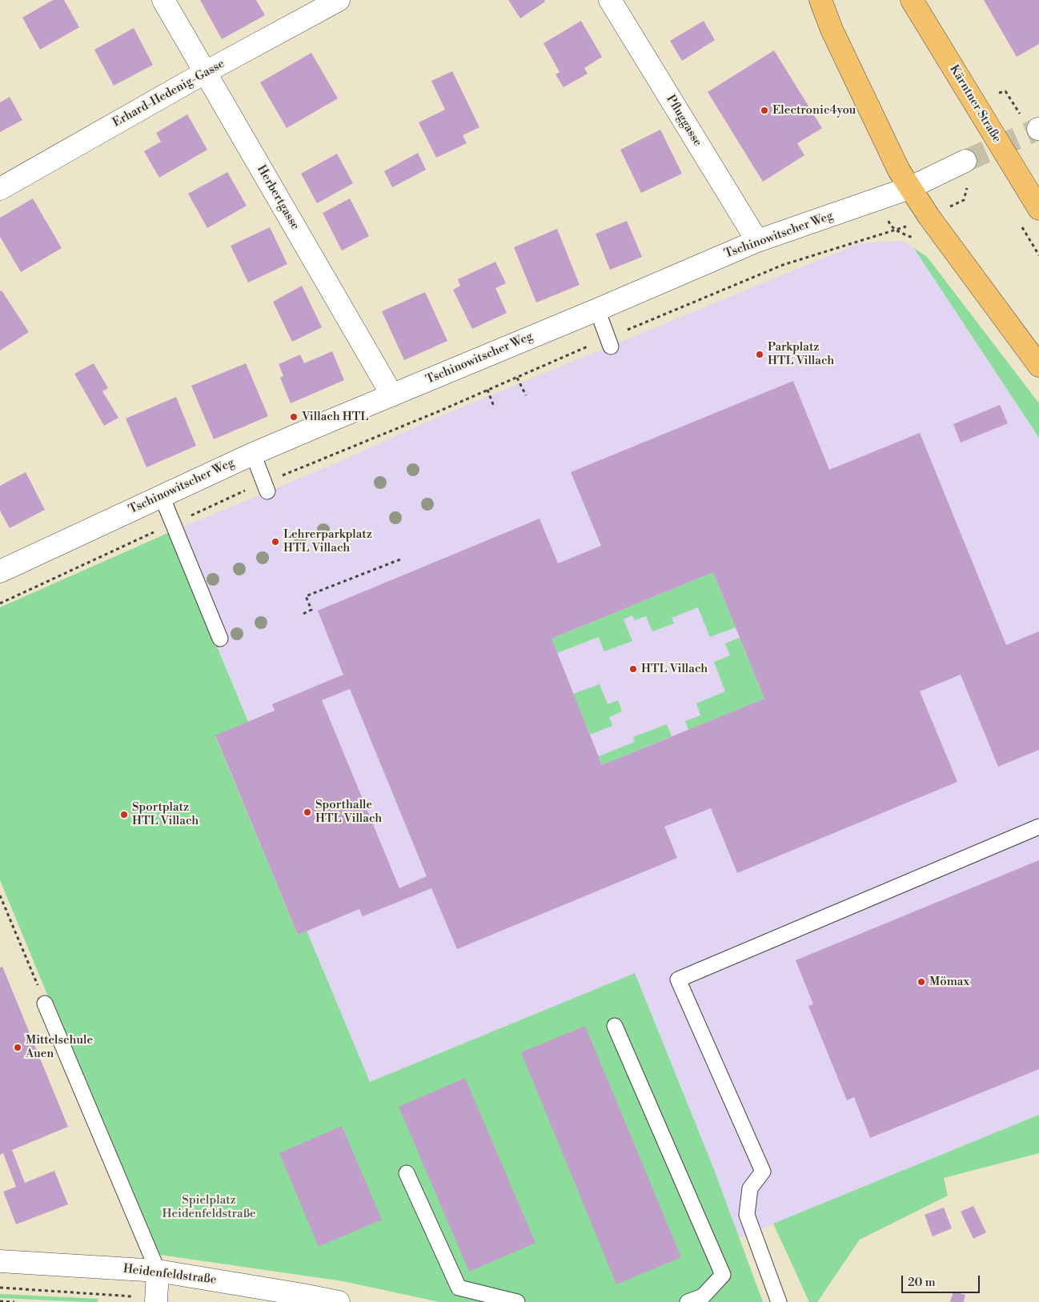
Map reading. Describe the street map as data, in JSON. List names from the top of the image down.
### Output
{
  "streets": {
    "main road": ["Kärntner Straße"],
    "street": [
      "Erhard-Hedenig-Gasse",
      "Pfluggasse",
      "Herbertgasse",
      "Tschinowitscher Weg",
      "Heidenfeldstraße"
    ]
  },
  "crossings": [
    ["Erhard-Hedenig-Gasse", "Herbertgasse"],
    ["Pfluggasse", "Tschinowitscher Weg"],
    ["Herbertgasse", "Tschinowitscher Weg"]
  ],
  "parks": ["Spielplatz Heidenfeldstraße"],
  "places": [
    "Electronic4you",
    "Parkplatz HTL Villach",
    "Villach HTL",
    "Lehrerparkplatz HTL Villach",
    "HTL Villach",
    "Sporthalle HTL Villach",
    "Sportplatz HTL Villach",
    "Mömax",
    "Mittelschule Auen"
  ],
  "scale_bar": "20 m"
}
